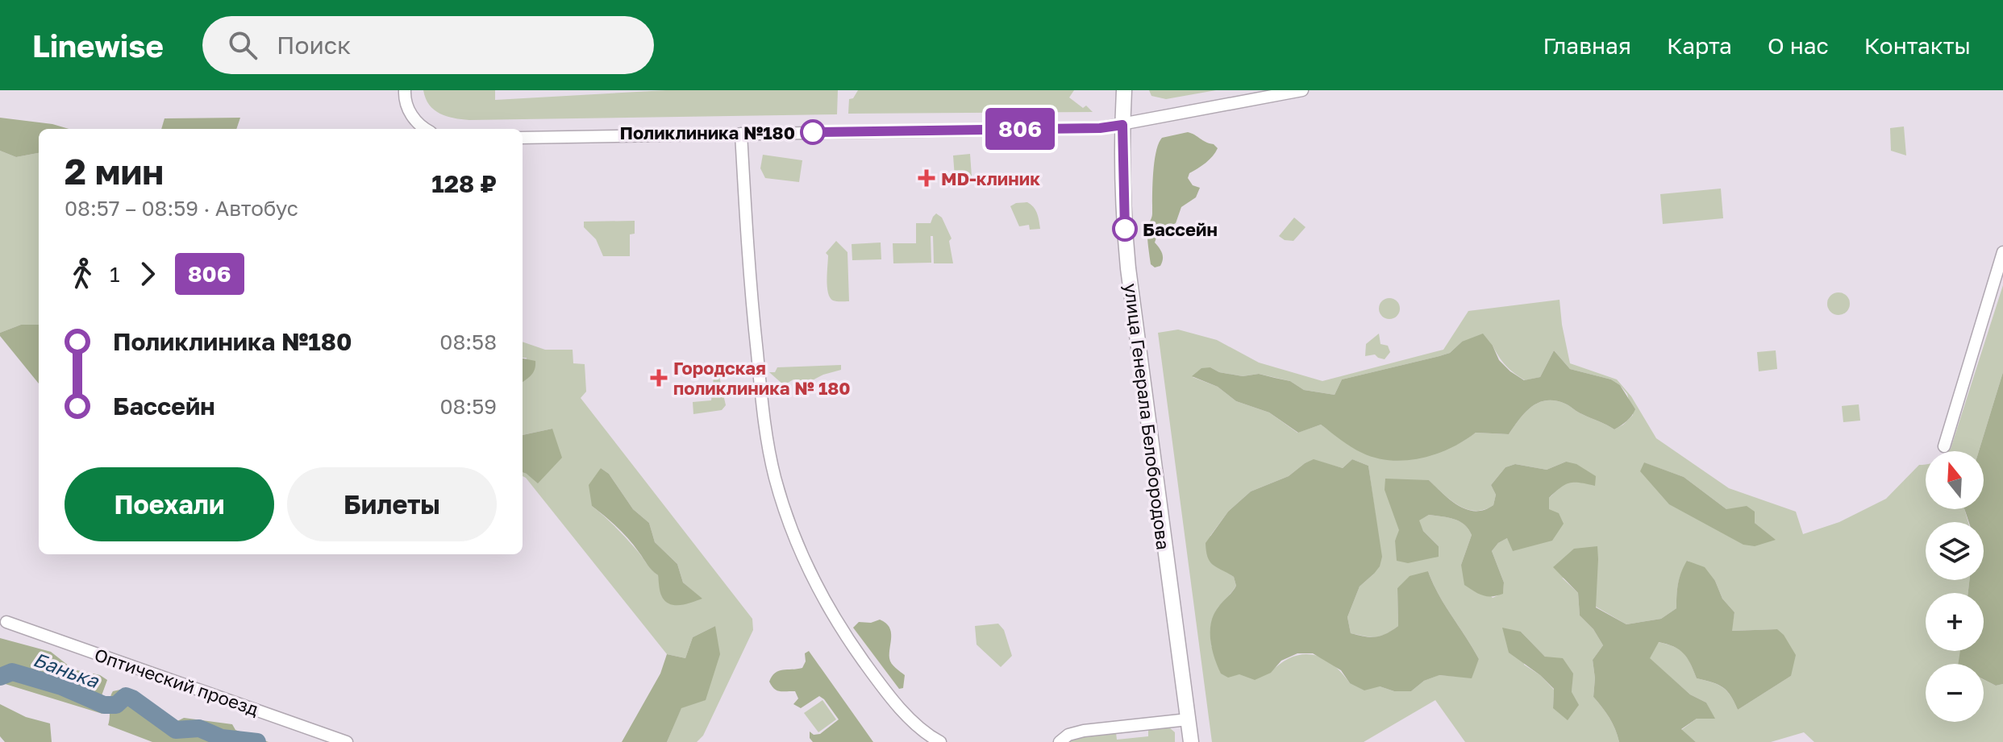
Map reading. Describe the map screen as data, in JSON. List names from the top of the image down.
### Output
{
  "streets": {
    "main road": ["улица Генерала Белобородова"],
    "street": ["Оптический проезд"]
  },
  "water": ["Банька"],
  "places": {
    "other": ["Поликлиника №180", "Бассейн"],
    "health": ["MD-клиник", "Городская поликлиника № 180"]
  },
  "lines": ["bus line 806"],
  "north": "top",
  "page": {
    "header": "Linewise",
    "search": "Поиск",
    "nav": [
      "Главная",
      "Карта",
      "О нас",
      "Контакты"
    ],
    "on_map": "806",
    "heading": ["2 мин", "08:57 – 08:59 · Автобус", "128 ₽"],
    "legs": ["1", "806"],
    "list": [
      {
        "name": "Поликлиника №180",
        "value": "08:58"
      },
      {
        "name": "Бассейн",
        "value": "08:59"
      }
    ],
    "map_buttons": ["+", "−"],
    "buttons": ["Поехали", "Билеты"]
  }
}
